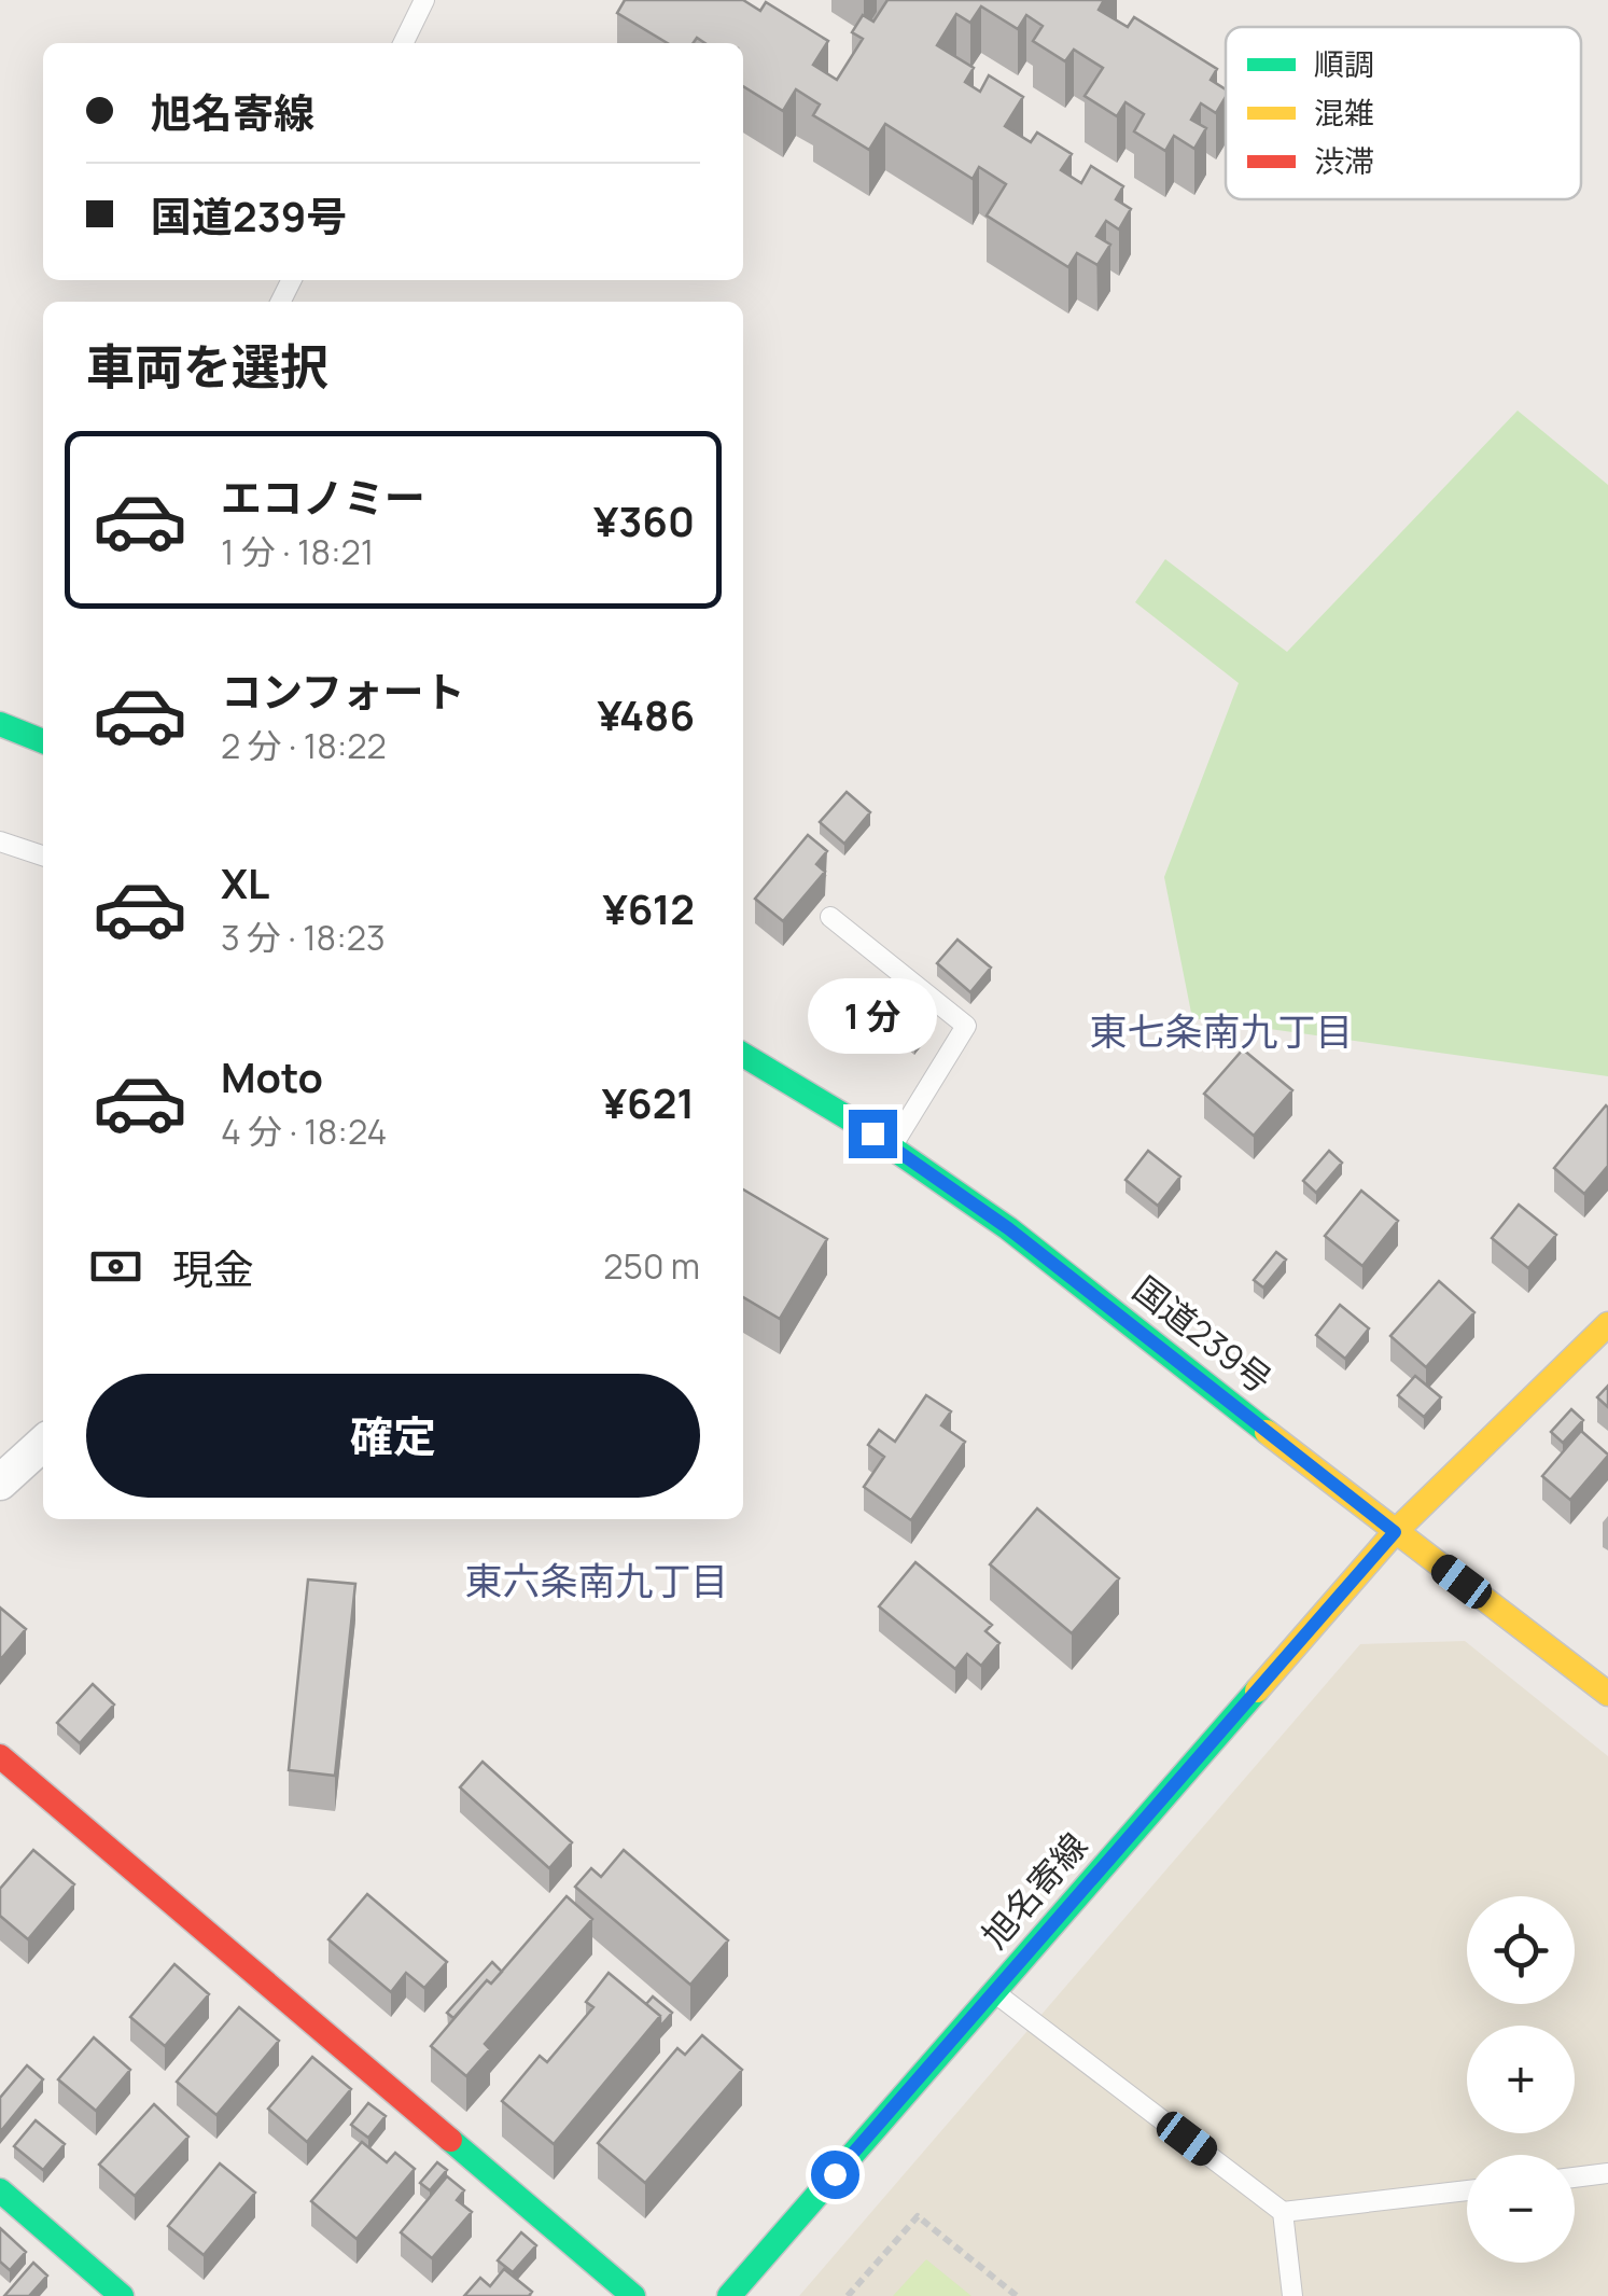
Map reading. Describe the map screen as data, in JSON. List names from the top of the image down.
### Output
{
  "streets": {
    "main road": ["国道239号", "旭名寄線"]
  },
  "crossings": [
    ["国道239号", "旭名寄線"]
  ],
  "districts": ["東七条南九丁目", "東六条南九丁目"],
  "legend": ["順調", "混雑", "渋滞"],
  "page": {
    "banner": ["旭名寄線", "国道239号"],
    "heading": "車両を選択",
    "list": [
      {
        "name": "エコノミー",
        "note": "1 分 · 18:21",
        "value": "¥360"
      },
      {
        "name": "コンフォート",
        "note": "2 分 · 18:22",
        "value": "¥486"
      },
      {
        "name": "XL",
        "note": "3 分 · 18:23",
        "value": "¥612"
      },
      {
        "name": "Moto",
        "note": "4 分 · 18:24",
        "value": "¥621"
      }
    ],
    "bubble": "1 分",
    "pay": ["現金", "250 m"],
    "buttons": "確定",
    "map_buttons": ["+", "−"]
  }
}
